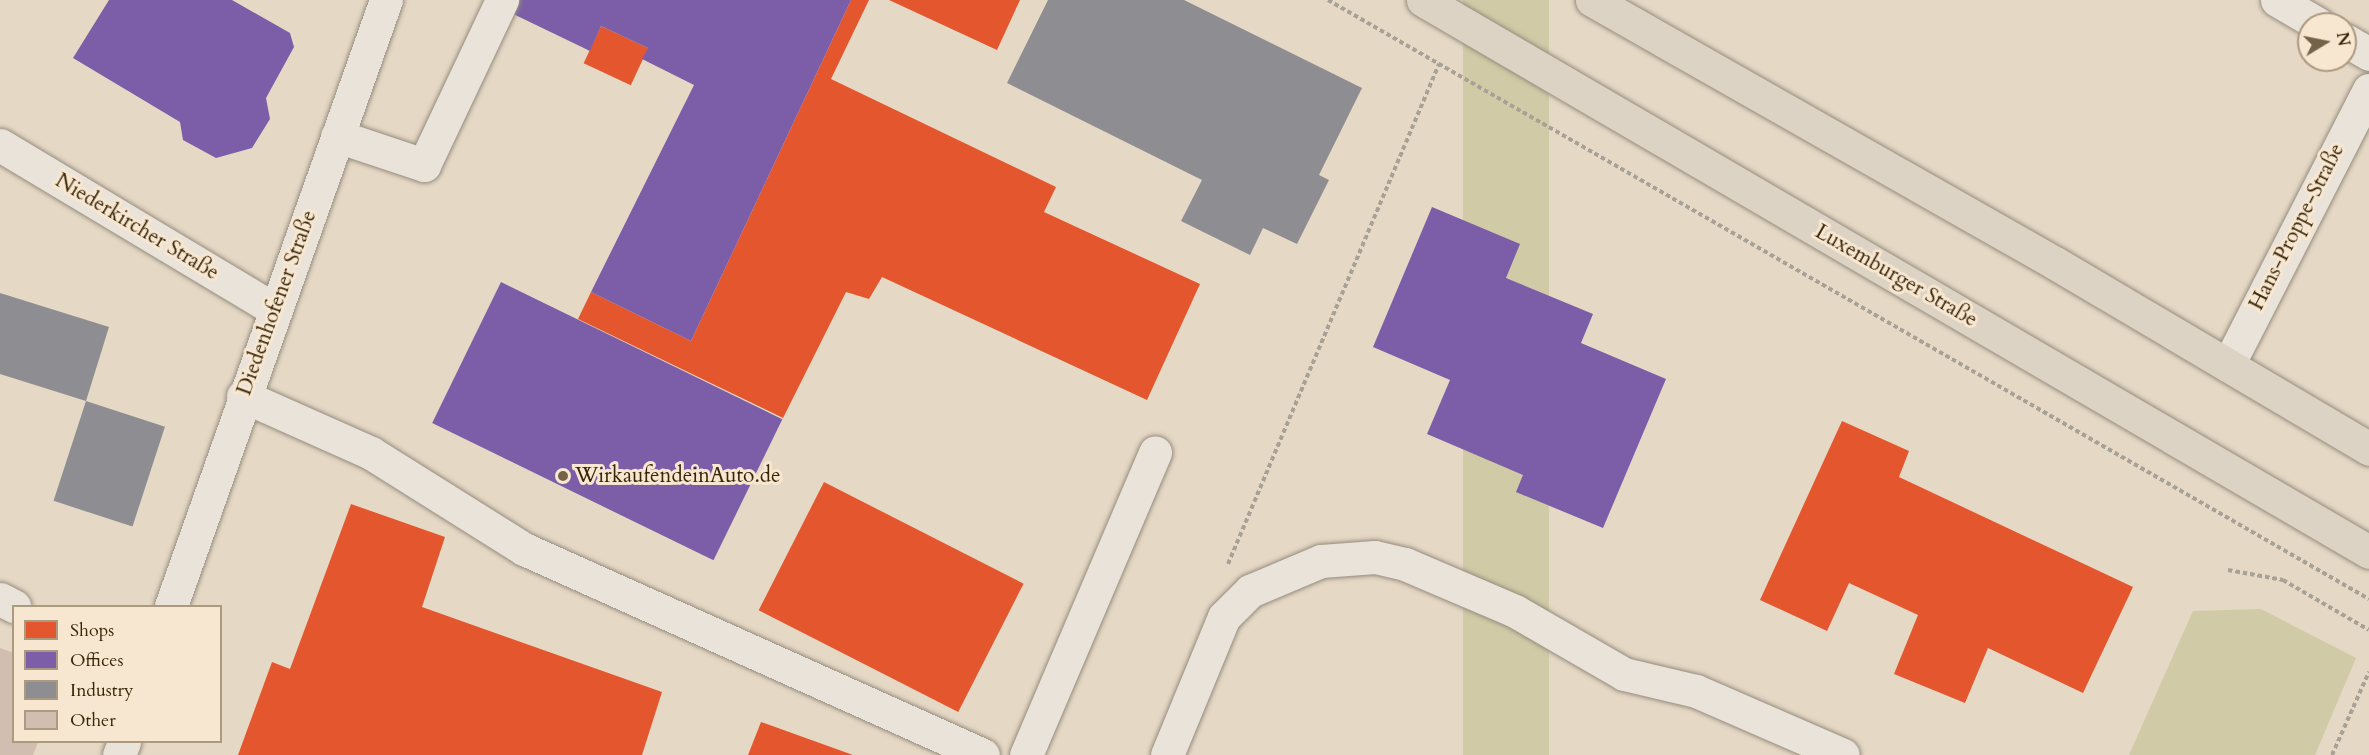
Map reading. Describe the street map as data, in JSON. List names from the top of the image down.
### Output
{
  "streets": {
    "main road": ["Luxemburger Straße"],
    "street": ["Niederkircher Straße", "Hans-Proppe-Straße", "Diedenhofener Straße"]
  },
  "crossings": [
    ["Niederkircher Straße", "Diedenhofener Straße"]
  ],
  "places": ["WirkaufendeinAuto.de"],
  "legend": [
    "Shops",
    "Offices",
    "Industry",
    "Other"
  ],
  "north": "right"
}
